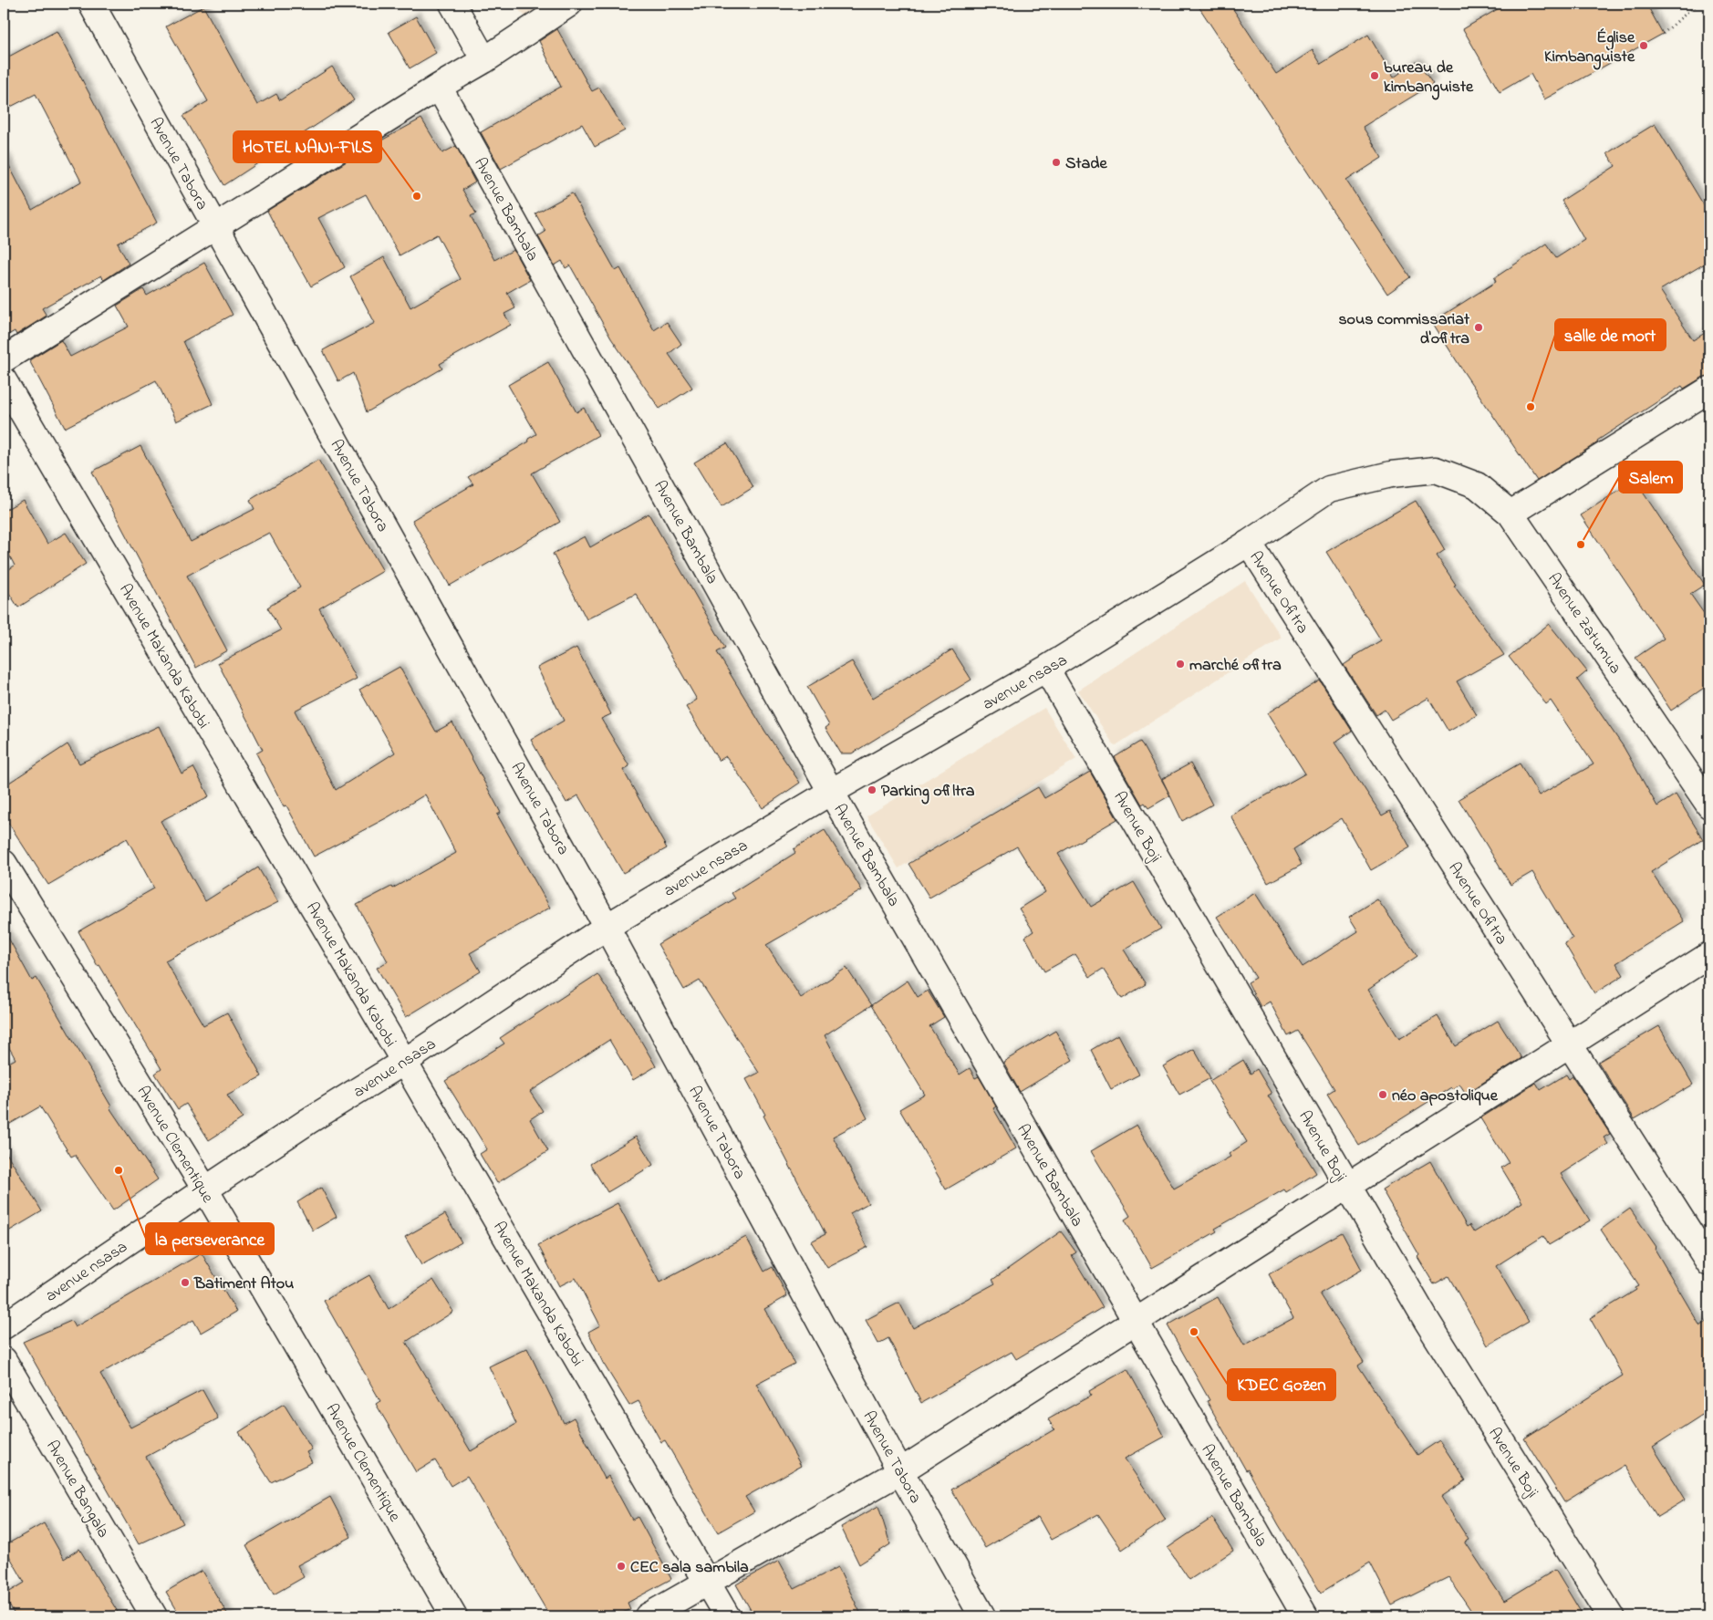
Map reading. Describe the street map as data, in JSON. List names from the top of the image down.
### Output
{
  "streets": {
    "street": [
      "Avenue Tabora",
      "Avenue Bambala",
      "Avenue Ofitra",
      "Avenue Zatumua",
      "Avenue Makanda Kabobi",
      "avenue nsasa",
      "Avenue Boji",
      "Avenue Clementique",
      "Avenue Bangala"
    ]
  },
  "crossings": [
    ["Avenue Tabora", "avenue nsasa"],
    ["Avenue Bambala", "avenue nsasa"],
    ["Avenue Ofitra", "avenue nsasa"],
    ["Avenue Zatumua", "avenue nsasa"],
    ["Avenue Makanda Kabobi", "avenue nsasa"],
    ["avenue nsasa", "Avenue Boji"],
    ["avenue nsasa", "Avenue Clementique"]
  ],
  "places": [
    "Église Kimbanguiste",
    "bureau de kimbanguiste",
    "Stade",
    "HOTEL NANI-FILS",
    "sous commissariat d'ofitra",
    "salle de mort",
    "Salem",
    "marché ofitra",
    "Parking ofiltra",
    "néo apostolique",
    "la perseverance",
    "Batiment Atou",
    "KDEC Gozen",
    "CEC sala sambila"
  ]
}
